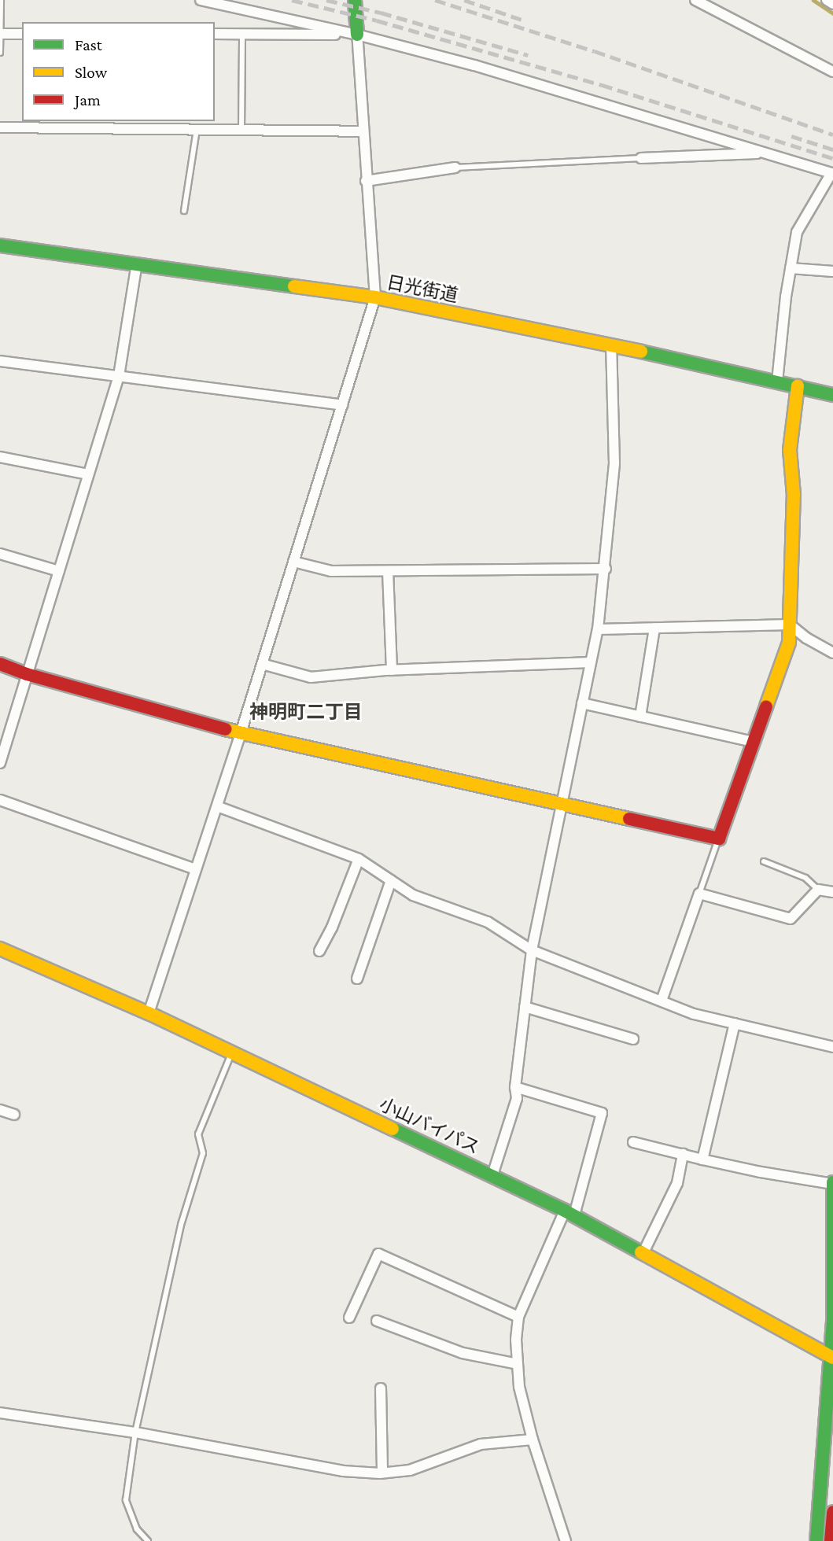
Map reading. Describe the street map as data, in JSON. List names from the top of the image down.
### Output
{
  "streets": {
    "main road": ["日光街道", "小山バイパス"]
  },
  "districts": ["神明町二丁目"],
  "legend": ["Fast", "Slow", "Jam"]
}
